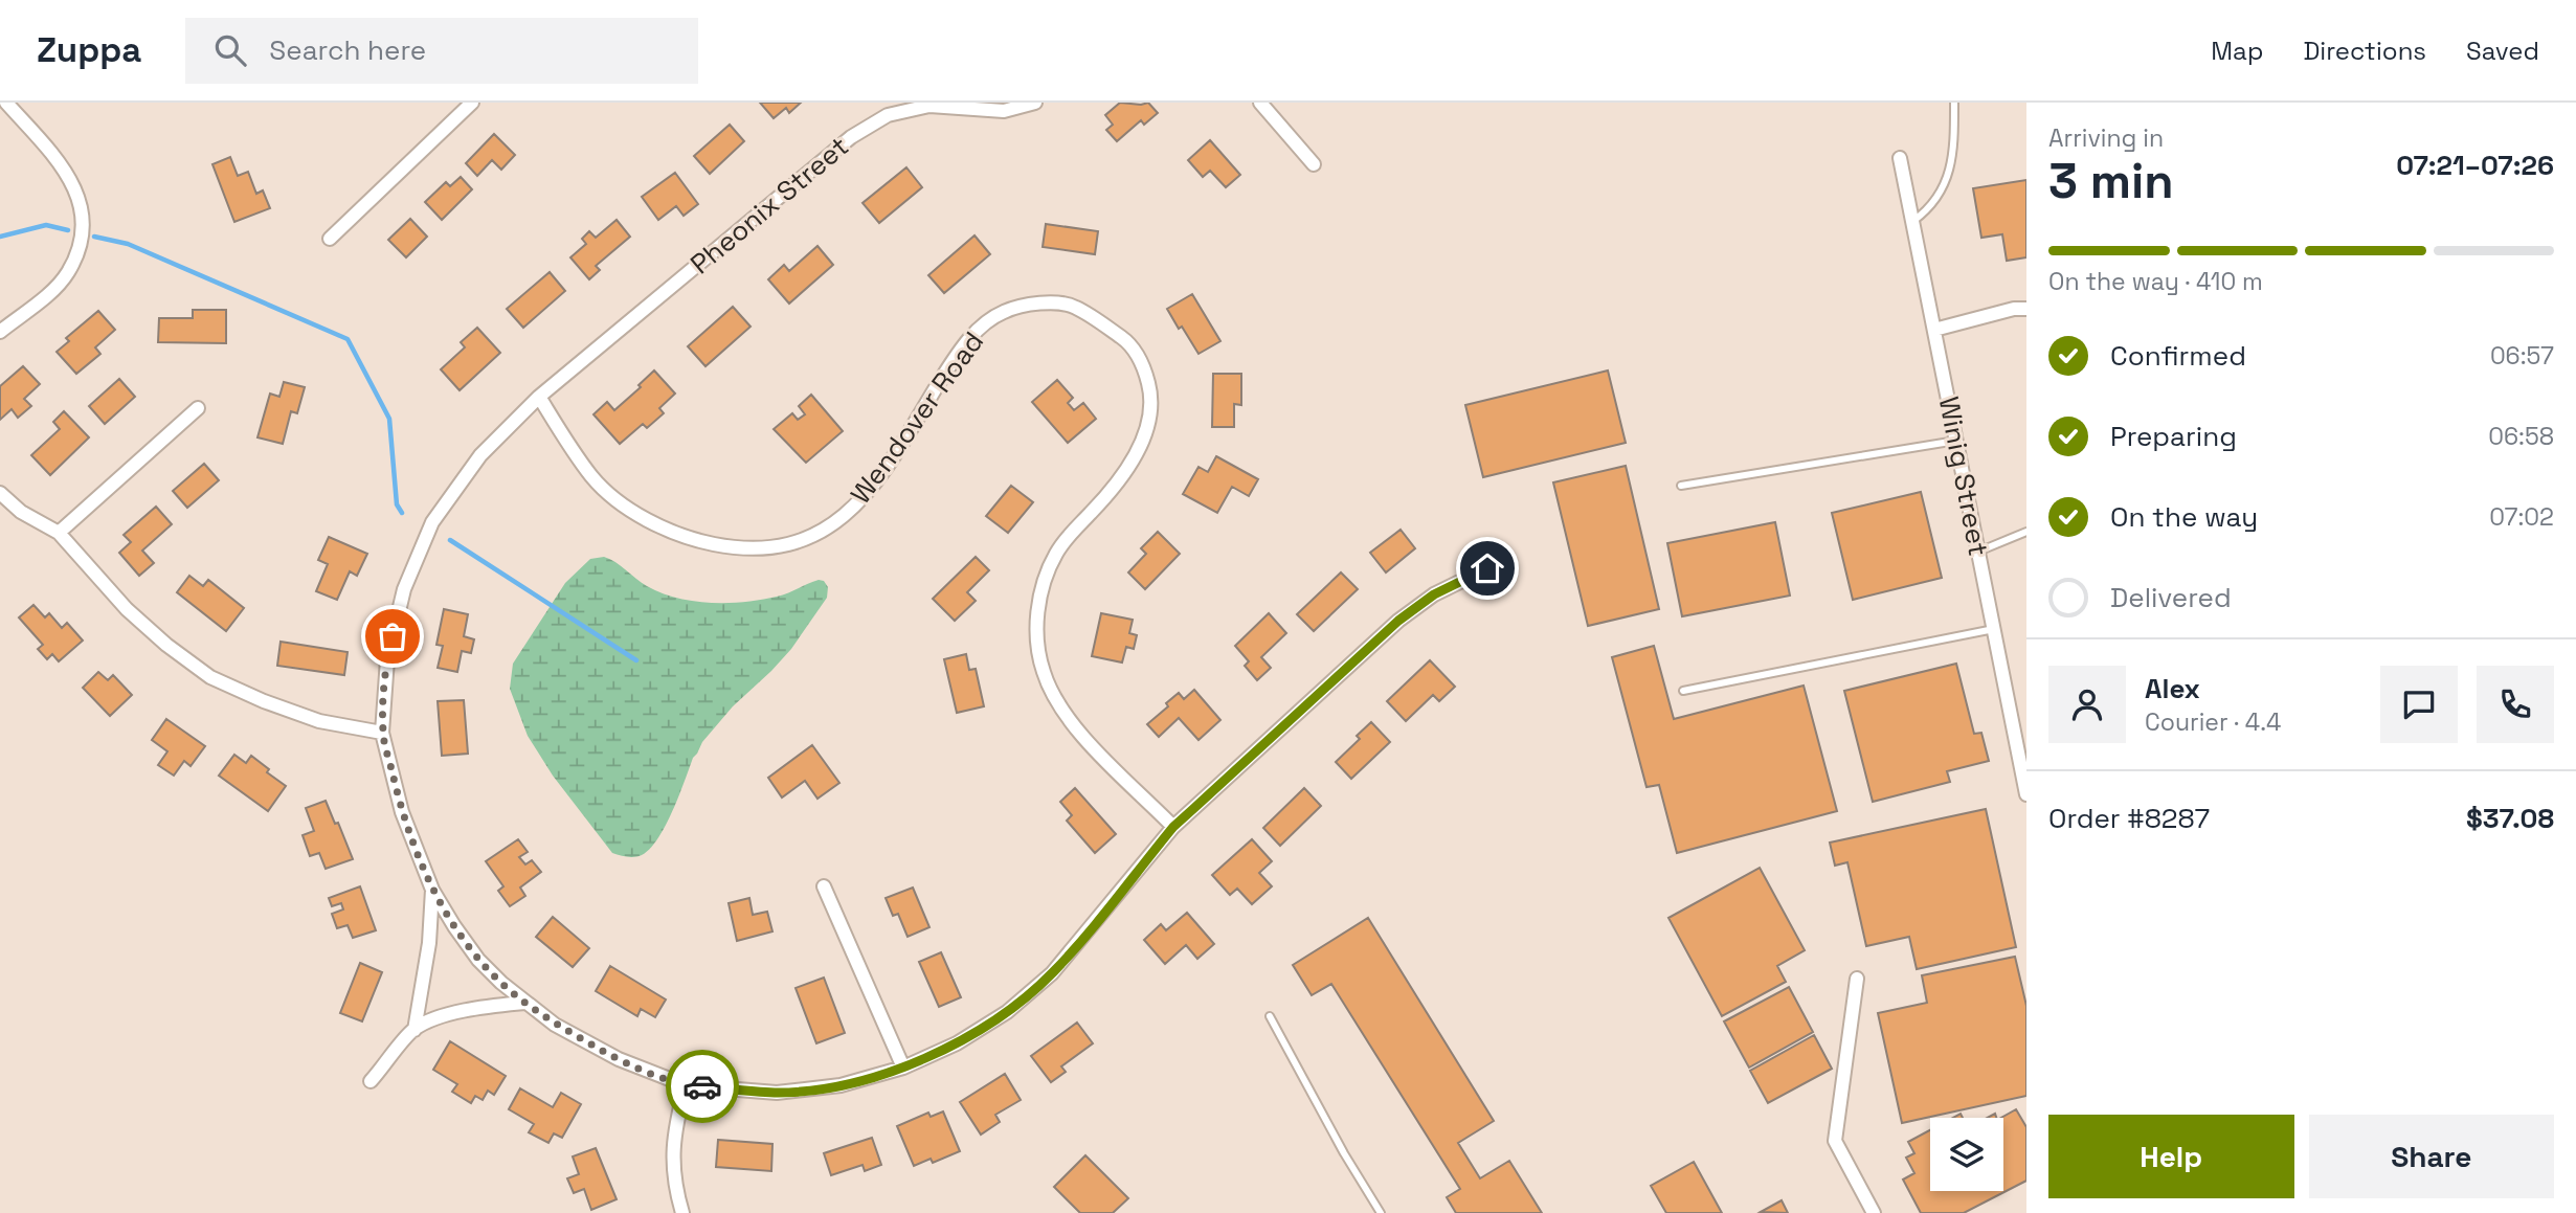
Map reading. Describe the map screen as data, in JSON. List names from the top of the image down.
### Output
{
  "streets": {
    "street": ["Pheonix Street", "Wendover Road", "Winig Street"]
  },
  "crossings": [
    ["Pheonix Street", "Wendover Road"]
  ],
  "page": {
    "header": "Zuppa",
    "search": "Search here",
    "nav": ["Map", "Directions", "Saved"],
    "heading": ["3 min", "Arriving in", "07:21–07:26"],
    "panel": [
      "Alex",
      "Courier · 4.4",
      "Order #8287",
      "$37.08"
    ],
    "bar": "On the way · 410 m",
    "list": [
      ["Confirmed", "06:57"],
      ["Preparing", "06:58"],
      ["On the way", "07:02"],
      "Delivered"
    ],
    "buttons": ["Help", "Share"]
  }
}
